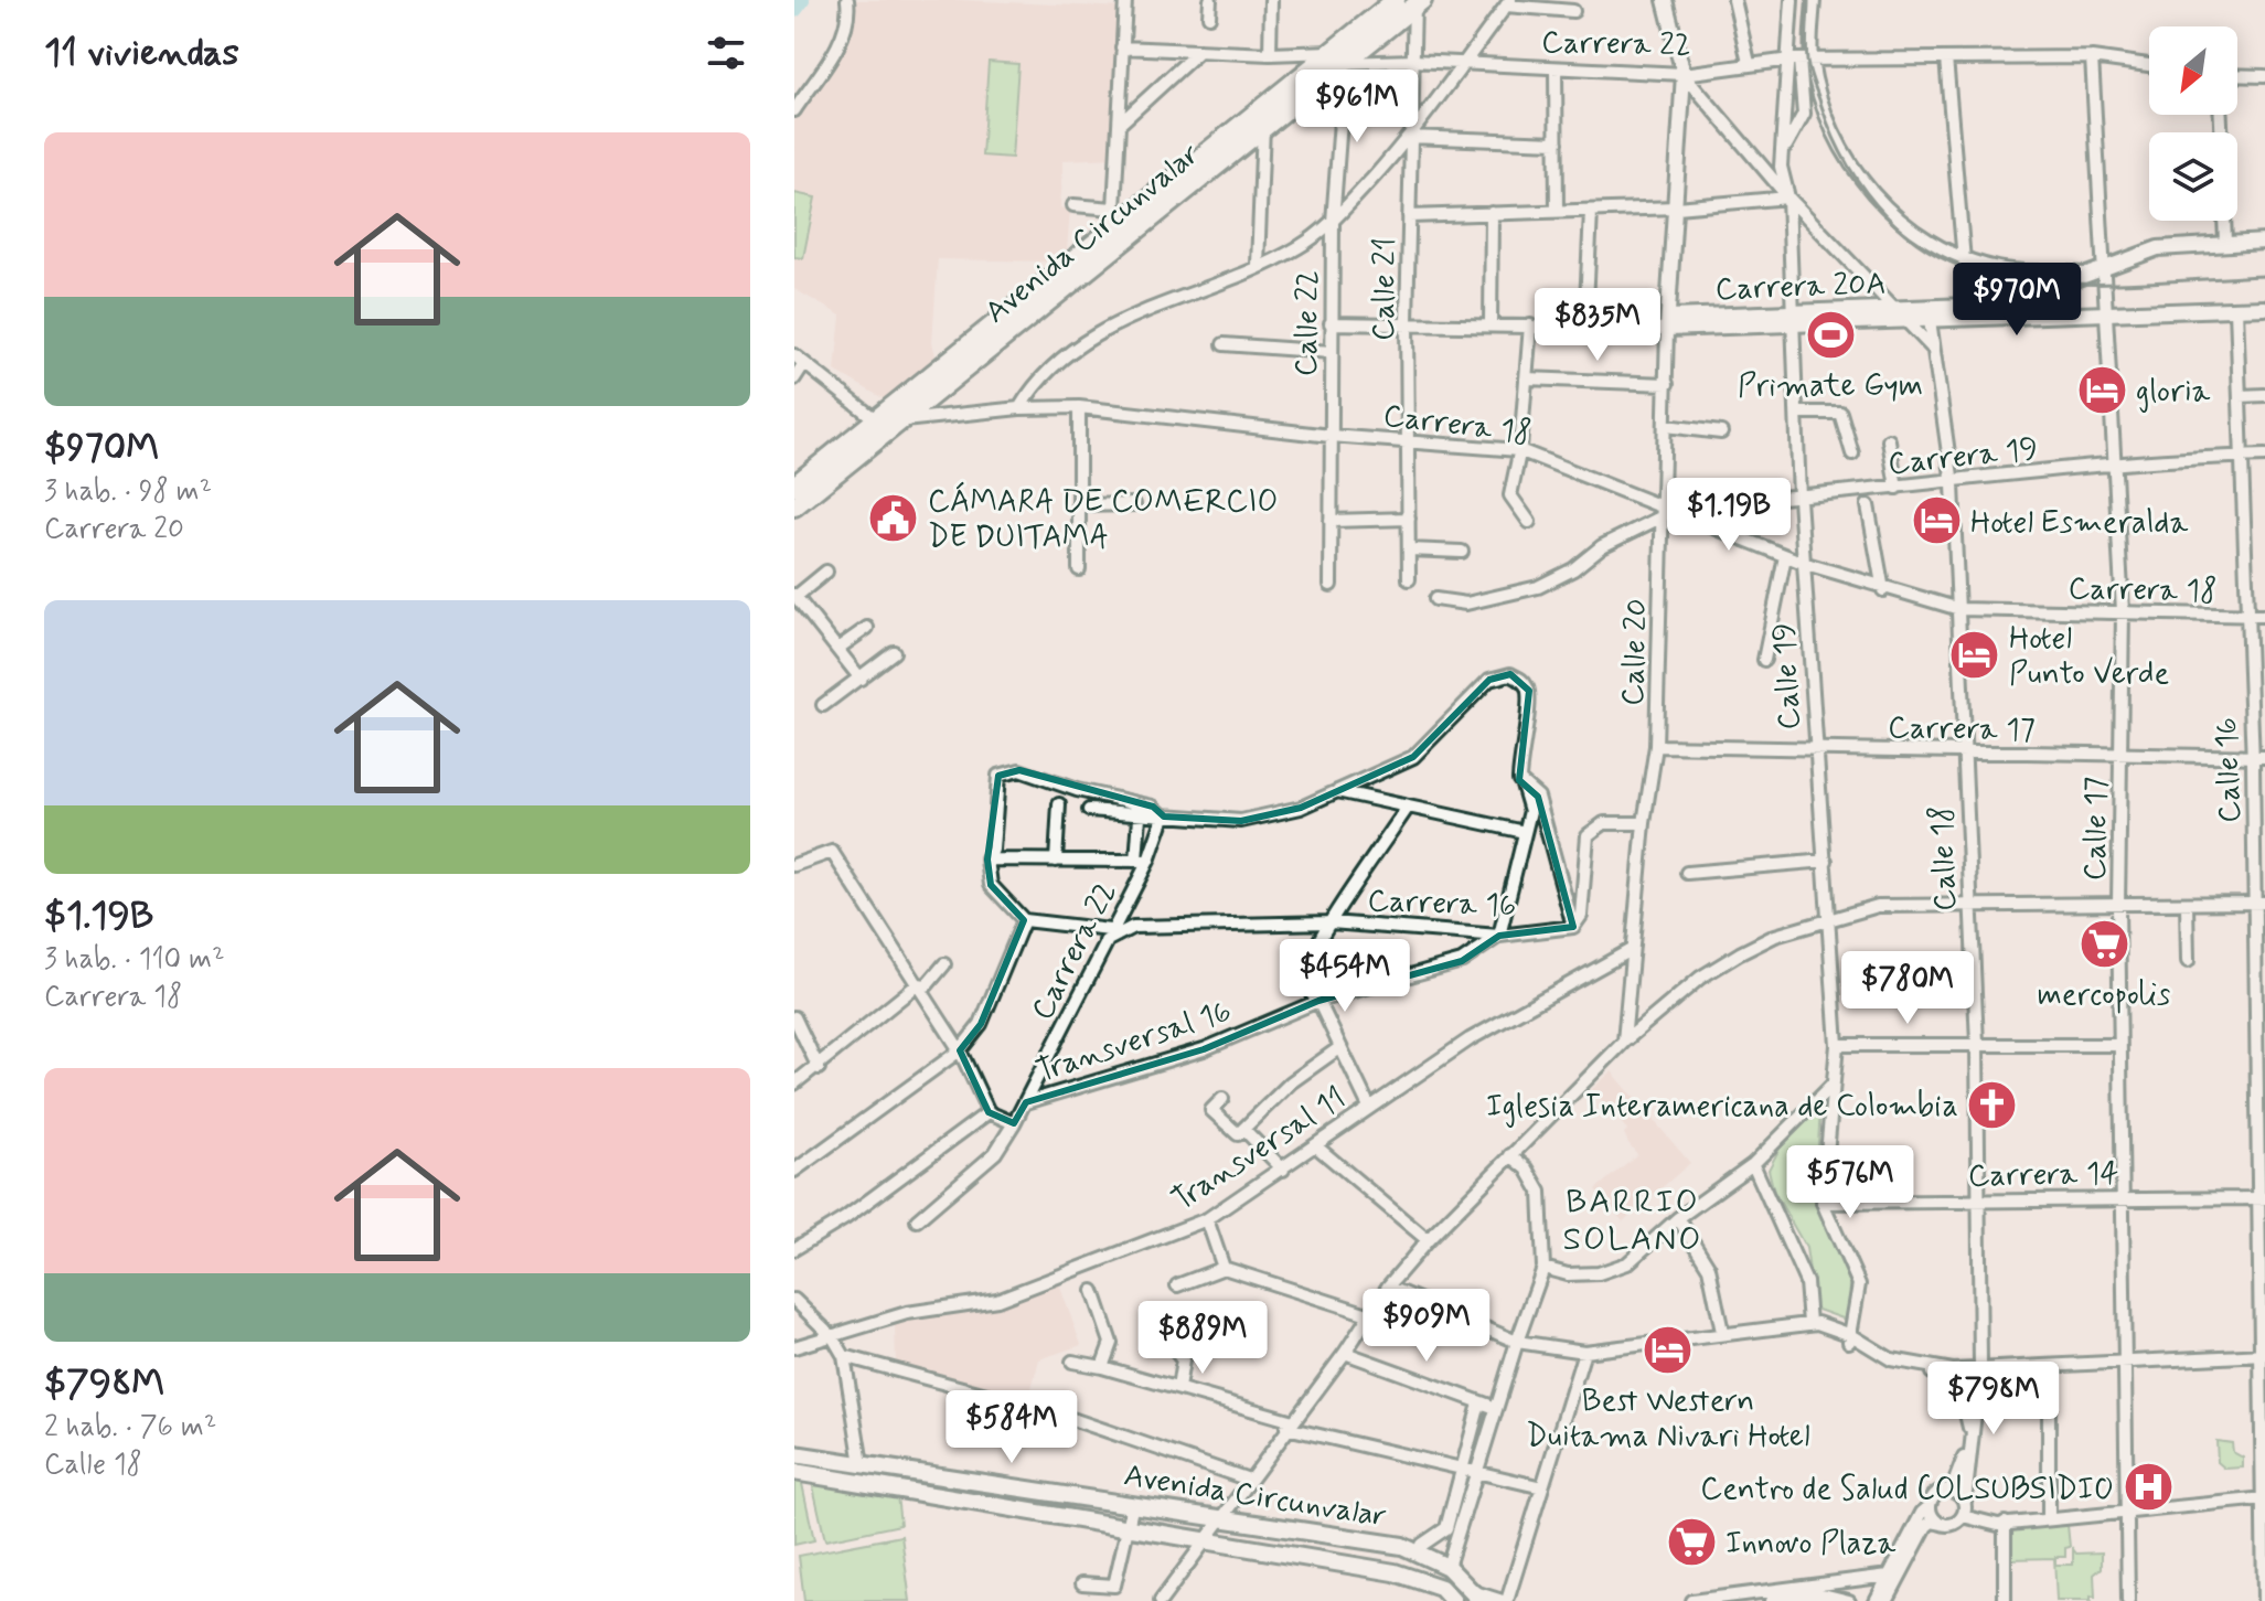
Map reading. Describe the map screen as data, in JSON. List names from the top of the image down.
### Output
{
  "streets": {
    "highway": ["Avenida Circunvalar"],
    "street": [
      "Carrera 22",
      "Carrera 20A",
      "Calle 21",
      "Calle 22",
      "Carrera 18",
      "Carrera 19",
      "Calle 20",
      "Calle 19",
      "Carrera 17",
      "Calle 16",
      "Calle 17",
      "Calle 18",
      "Carrera 16",
      "Transversal 16",
      "Transversal 11",
      "Carrera 14"
    ]
  },
  "crossings": [
    ["Carrera 22", "Avenida Circunvalar"],
    ["Carrera 22", "Carrera 20A"],
    ["Carrera 22", "Calle 21"],
    ["Carrera 22", "Calle 22"],
    ["Carrera 22", "Calle 20"],
    ["Carrera 22", "Calle 19"],
    ["Carrera 22", "Calle 17"],
    ["Carrera 22", "Carrera 16"],
    ["Carrera 22", "Transversal 16"],
    ["Avenida Circunvalar", "Calle 21"],
    ["Avenida Circunvalar", "Calle 22"],
    ["Avenida Circunvalar", "Carrera 18"],
    ["Carrera 20A", "Calle 19"],
    ["Carrera 20A", "Calle 17"],
    ["Calle 21", "Carrera 18"],
    ["Calle 22", "Carrera 18"],
    ["Carrera 18", "Carrera 19"],
    ["Carrera 18", "Calle 20"],
    ["Carrera 18", "Calle 19"],
    ["Carrera 18", "Calle 16"],
    ["Carrera 18", "Calle 17"],
    ["Carrera 18", "Calle 18"],
    ["Carrera 19", "Calle 20"],
    ["Carrera 19", "Calle 19"],
    ["Carrera 19", "Calle 16"],
    ["Carrera 19", "Calle 17"],
    ["Carrera 19", "Calle 18"],
    ["Calle 20", "Carrera 17"],
    ["Calle 20", "Transversal 11"],
    ["Calle 19", "Carrera 17"],
    ["Calle 19", "Carrera 14"],
    ["Carrera 17", "Calle 16"],
    ["Carrera 17", "Calle 17"],
    ["Carrera 17", "Calle 18"],
    ["Calle 16", "Carrera 14"],
    ["Calle 17", "Carrera 14"],
    ["Calle 18", "Carrera 14"],
    ["Carrera 16", "Transversal 16"]
  ],
  "districts": ["BARRIO SOLANO"],
  "places": {
    "sports": ["Primate Gym"],
    "hotel": [
      "gloria",
      "Hotel Esmeralda",
      "Hotel Punto Verde",
      "Best Western Duitama Nivari Hotel"
    ],
    "public building": ["CÁMARA DE COMERCIO DE DUITAMA"],
    "supermarket": ["mercopolis", "Innovo Plaza"],
    "church": ["Iglesia Interamericana de Colombia"],
    "hospital": ["Centro de Salud COLSUBSIDIO"]
  },
  "north": "bottom left",
  "page": {
    "heading": "11 viviendas",
    "price": [
      "$961M",
      "$970M",
      "$835M",
      "$1.19B",
      "$454M",
      "$780M",
      "$576M",
      "$909M",
      "$889M",
      "$798M",
      "$584M"
    ],
    "list": [
      {
        "name": "$970M",
        "note": "3 hab. · 98 m² · Carrera 20"
      },
      {
        "name": "$1.19B",
        "note": "3 hab. · 110 m² · Carrera 18"
      },
      {
        "name": "$798M",
        "note": "2 hab. · 76 m² · Calle 18"
      }
    ]
  }
}
